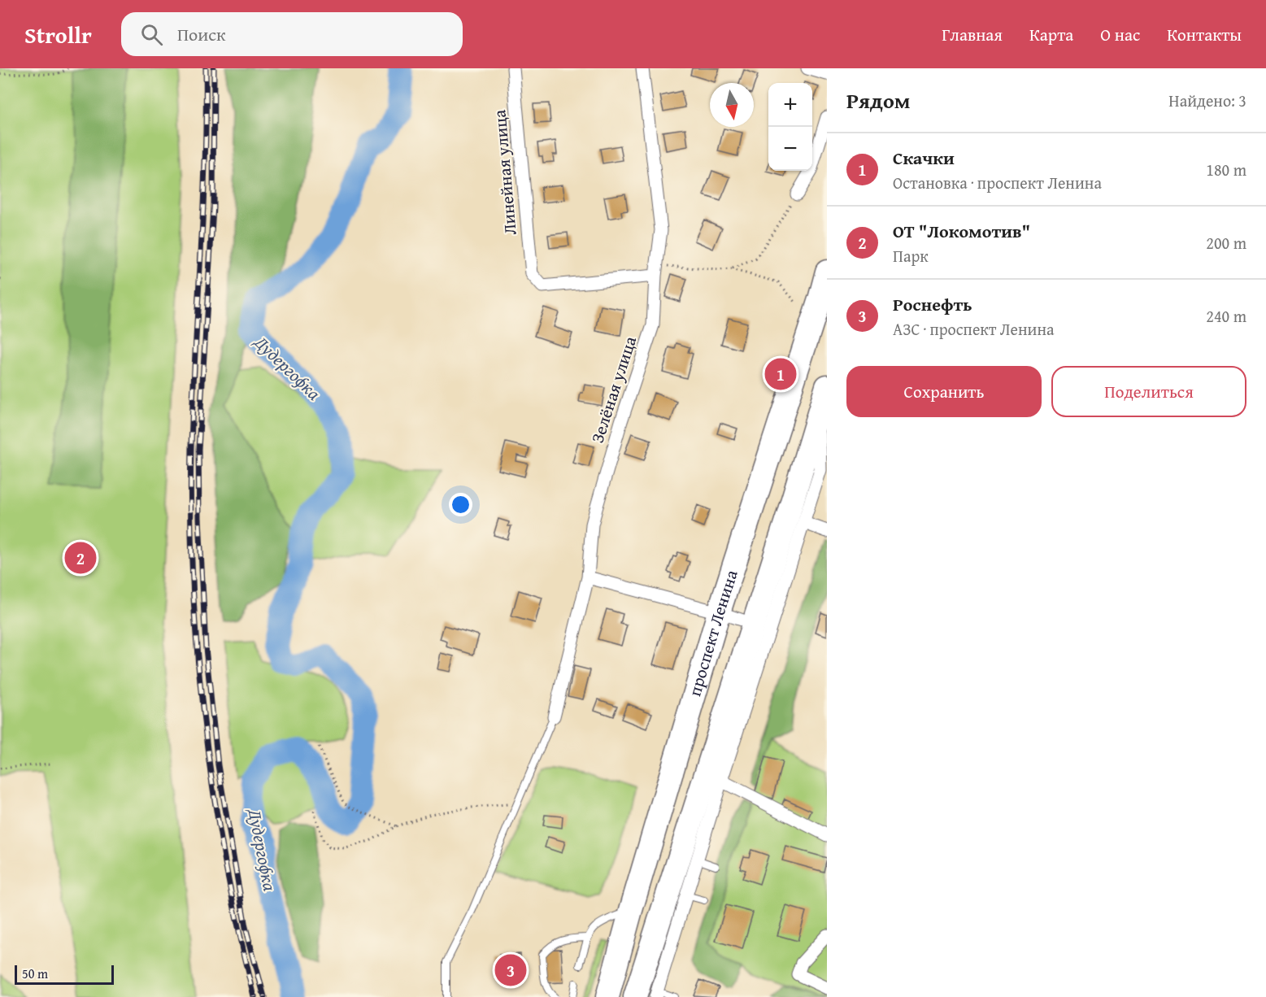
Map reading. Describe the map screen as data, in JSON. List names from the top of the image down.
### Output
{
  "streets": {
    "highway": ["проспект Ленина"],
    "street": ["Линейная улица", "Зелёная улица"]
  },
  "crossings": [
    ["Линейная улица", "Зелёная улица"]
  ],
  "water": ["Дудергофка"],
  "scale_bar": "50 m",
  "north": "bottom",
  "page": {
    "header": "Strollr",
    "search": "Поиск",
    "nav": [
      "Главная",
      "Карта",
      "О нас",
      "Контакты"
    ],
    "heading": ["Рядом", "Найдено: 3"],
    "map_buttons": ["+", "−"],
    "list": [
      {
        "mark": "1",
        "name": "Скачки",
        "note": "Остановка · проспект Ленина",
        "value": "180 m"
      },
      {
        "mark": "2",
        "name": "ОТ \"Локомотив\"",
        "note": "Парк",
        "value": "200 m"
      },
      {
        "mark": "3",
        "name": "Роснефть",
        "note": "АЗС · проспект Ленина",
        "value": "240 m"
      }
    ],
    "buttons": ["Сохранить", "Поделиться"],
    "pins": ["1", "2", "3"],
    "scale": "50 m"
  }
}
